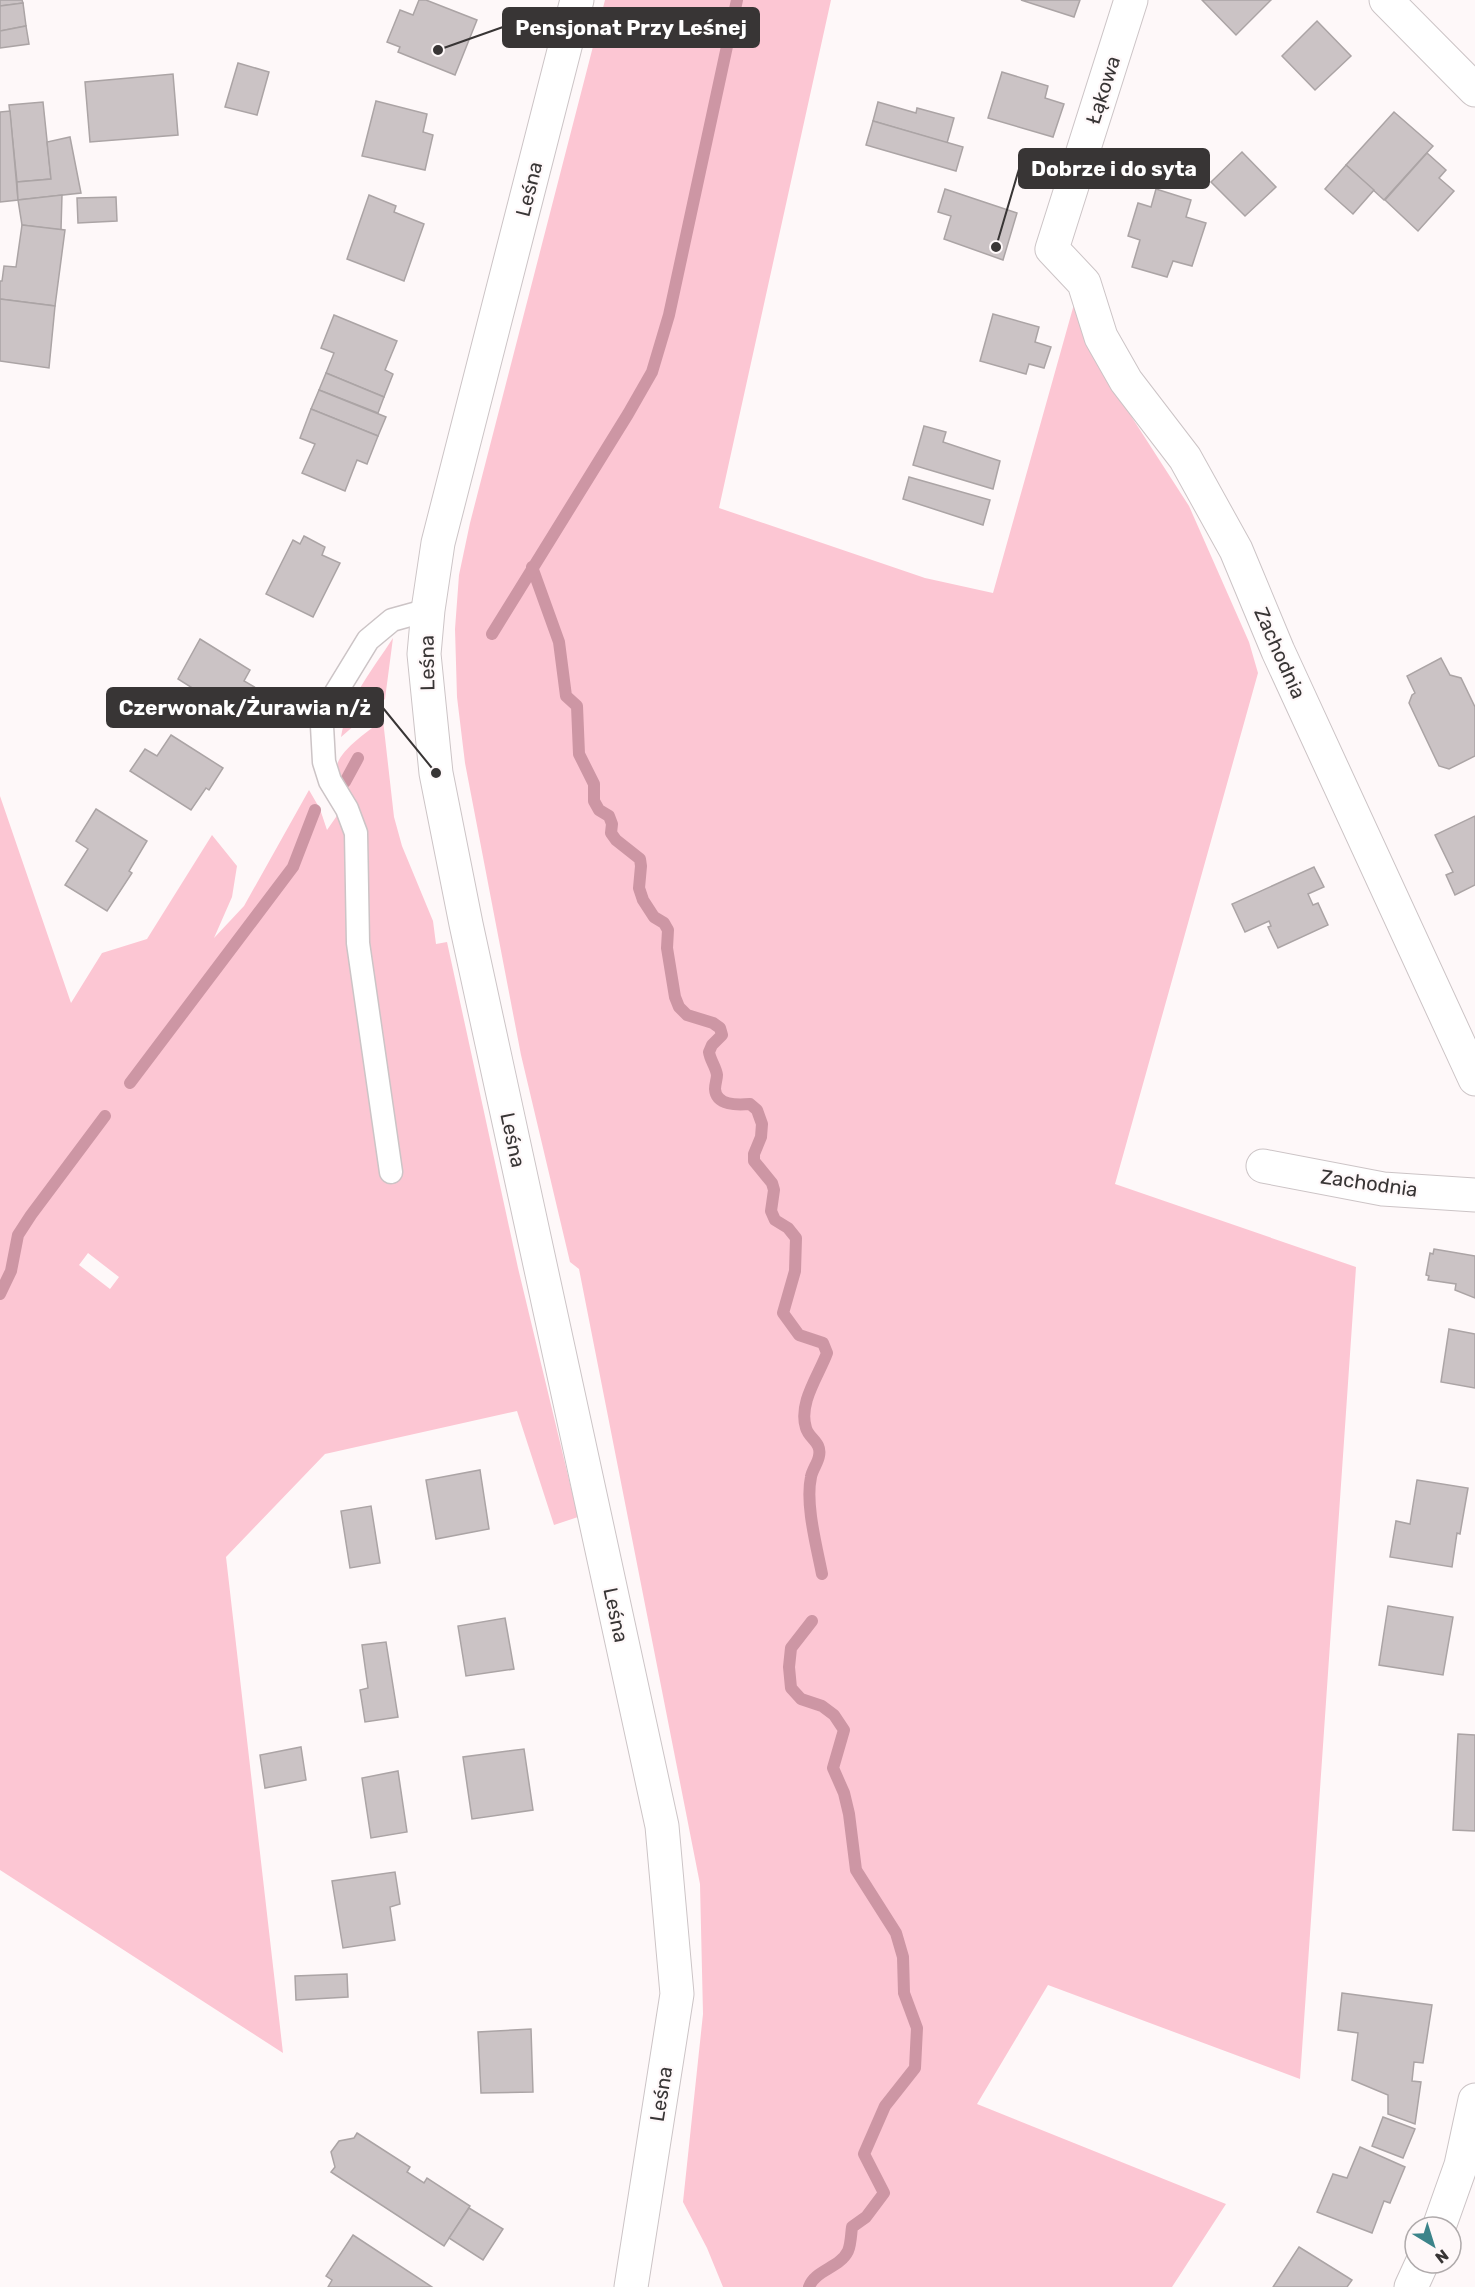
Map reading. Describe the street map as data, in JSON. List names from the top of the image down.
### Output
{
  "streets": {
    "street": ["Łąkowa", "Leśna", "Zachodnia"]
  },
  "crossings": [
    ["Łąkowa", "Zachodnia"]
  ],
  "places": ["Pensjonat Przy Leśnej", "Dobrze i do syta", "Czerwonak/Żurawia n/ż"],
  "north": "bottom right"
}
